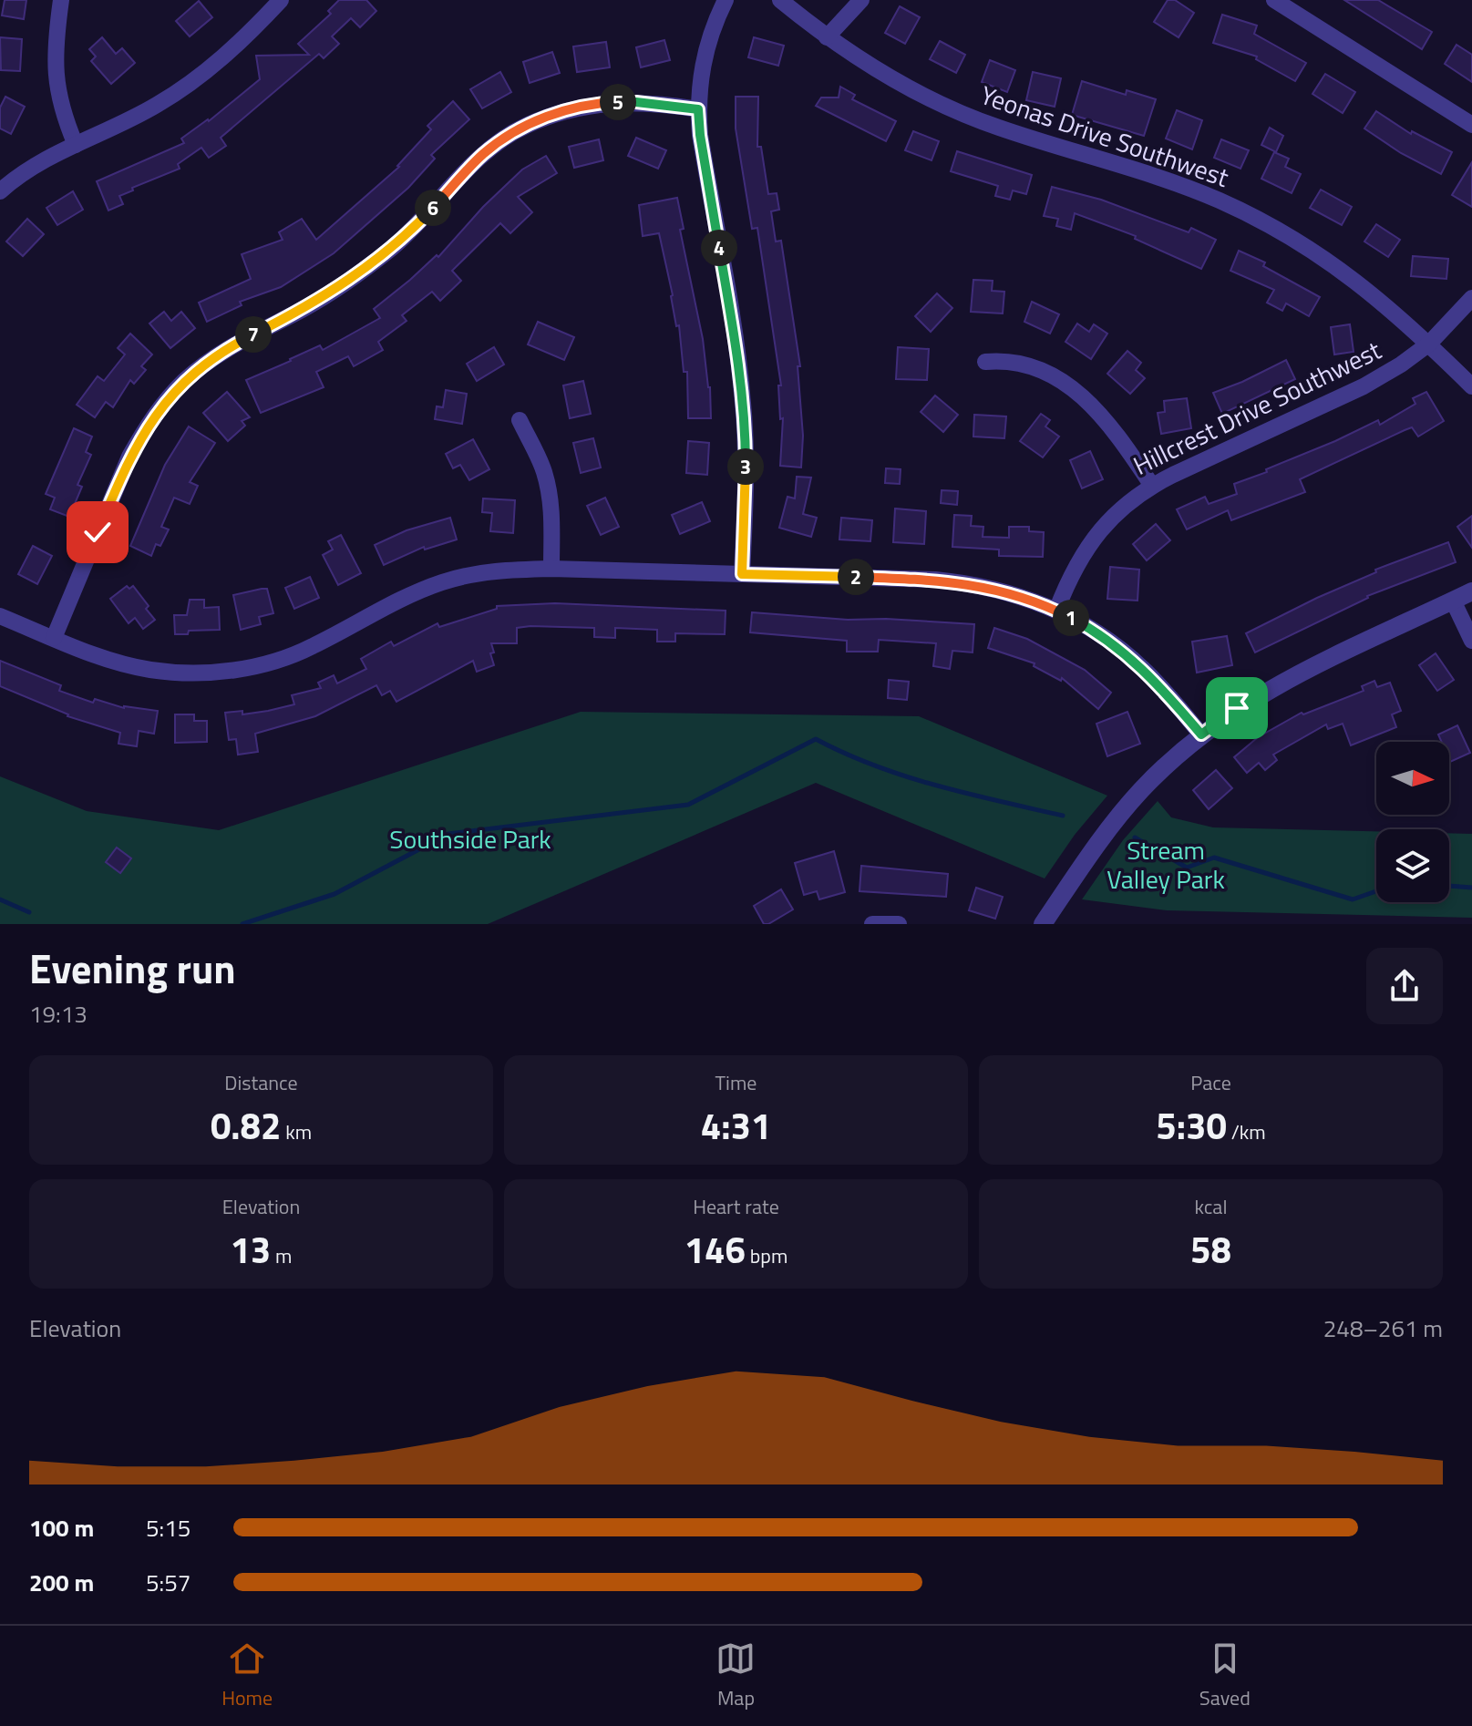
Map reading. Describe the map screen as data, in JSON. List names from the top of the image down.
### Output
{
  "streets": {
    "street": ["Yeonas Drive Southwest", "Hillcrest Drive Southwest"]
  },
  "crossings": [
    ["Yeonas Drive Southwest", "Hillcrest Drive Southwest"]
  ],
  "parks": ["Southside Park", "Stream Valley Park"],
  "north": "right",
  "page": {
    "pins": [
      "5",
      "6",
      "4",
      "7",
      "3",
      "2",
      "1"
    ],
    "heading": ["Evening run", "19:13"],
    "stats": [
      ["Distance", "0.82 km"],
      ["Time", "4:31"],
      ["Pace", "5:30 /km"],
      ["Elevation", "13 m"],
      ["Heart rate", "146 bpm"],
      ["kcal", "58"]
    ],
    "chart": ["Elevation", "248–261 m"],
    "list": [
      {
        "name": "100 m",
        "note": "5:15"
      },
      {
        "name": "200 m",
        "note": "5:57"
      }
    ],
    "tabs": ["Home", "Map", "Saved"]
  }
}
